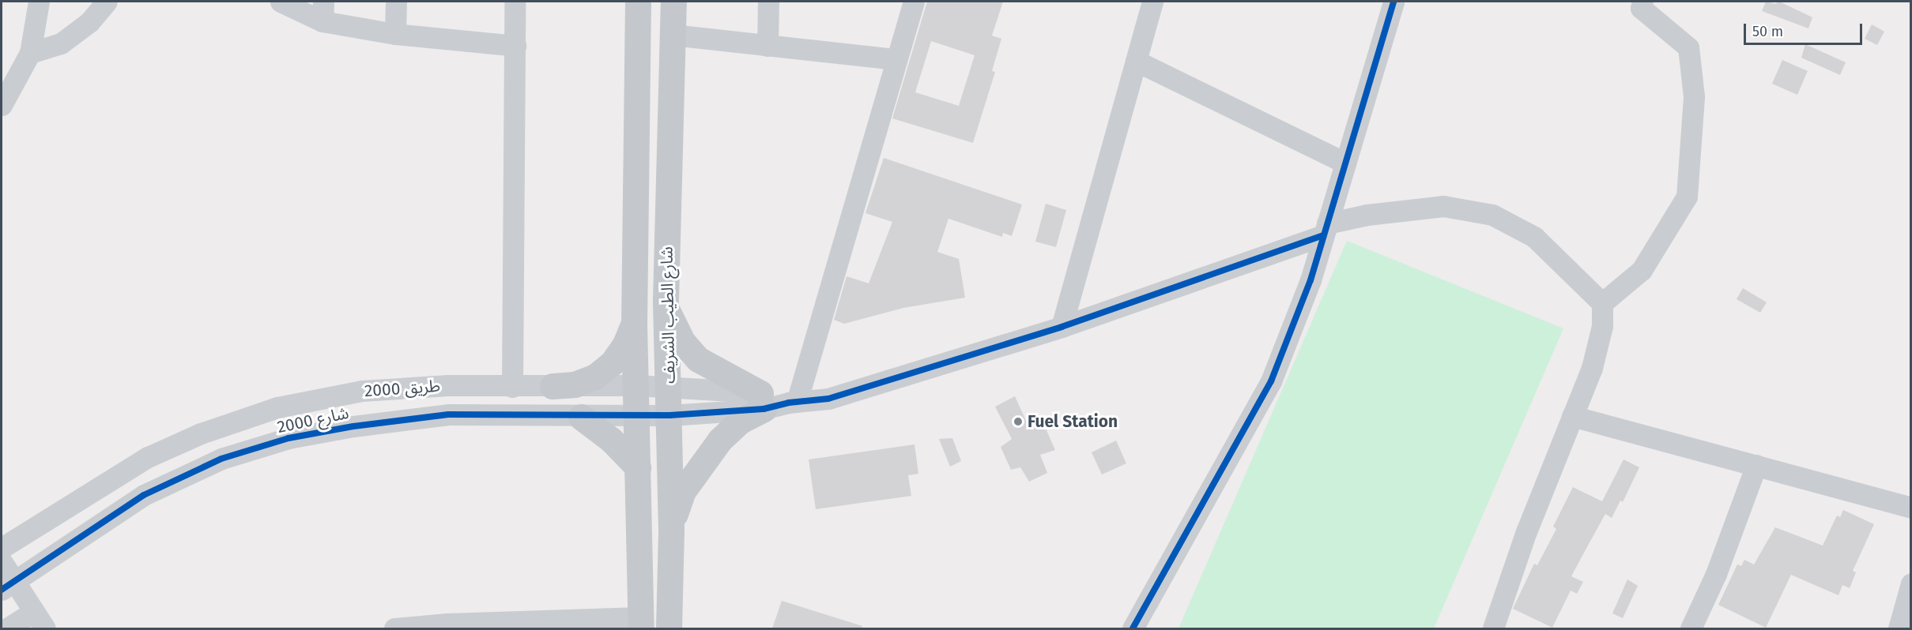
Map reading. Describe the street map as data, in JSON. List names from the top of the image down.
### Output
{
  "streets": {
    "main road": ["شارع الطيب الشريف"],
    "street": ["طريق 2000", "شارع 2000"]
  },
  "crossings": [
    ["شارع الطيب الشريف", "طريق 2000"],
    ["شارع الطيب الشريف", "شارع 2000"],
    ["طريق 2000", "شارع 2000"]
  ],
  "places": ["Fuel Station"],
  "scale_bar": "50 m"
}
